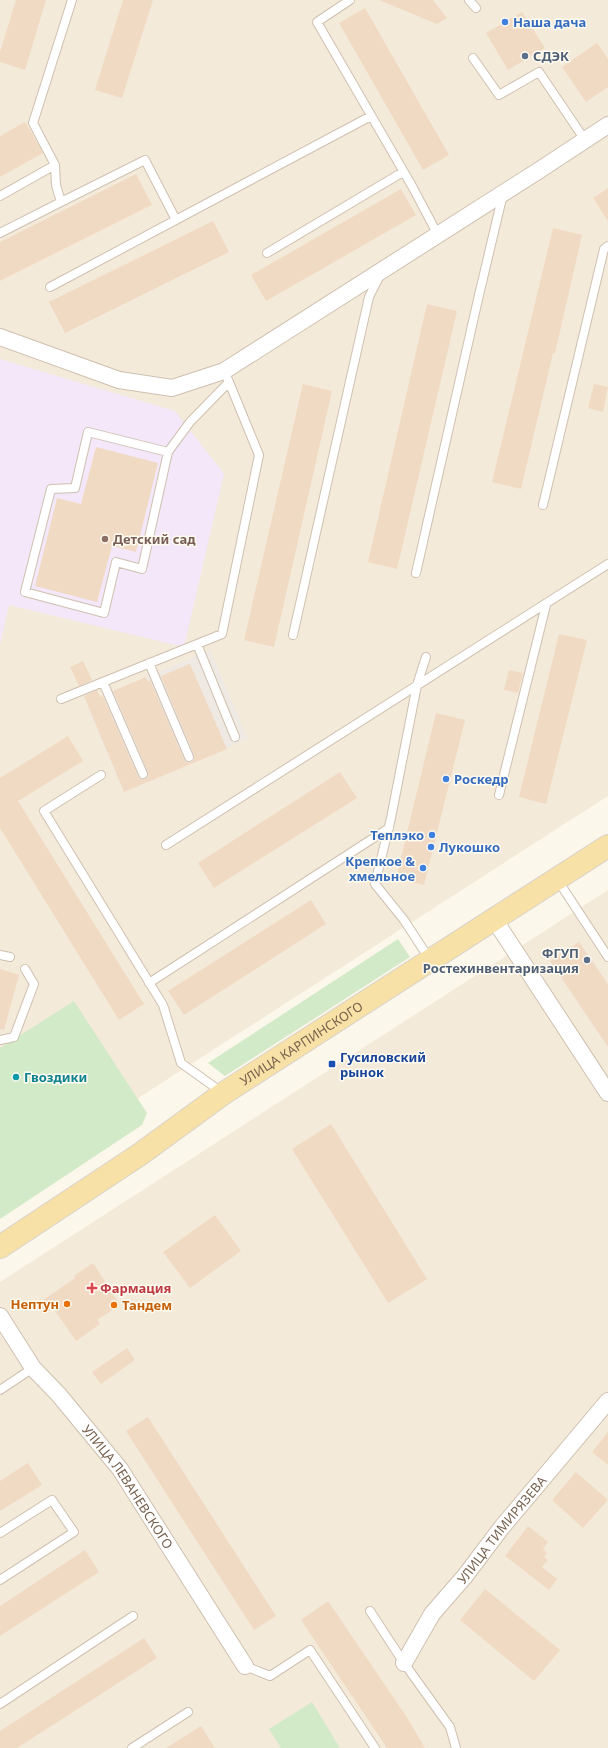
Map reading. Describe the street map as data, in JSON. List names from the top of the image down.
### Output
{
  "streets": {
    "main road": ["УЛИЦА КАРПИНСКОГО"],
    "street": ["УЛИЦА ЛЕВАНЕВСКОГО", "УЛИЦА ТИМИРЯЗЕВА"]
  },
  "places": {
    "other": [
      "Наша дача",
      "СДЭК",
      "Детский сад",
      "Роскедр",
      "Теплэко",
      "Лукошко",
      "Крепкое & хмельное",
      "ФГУП Ростехинвентаризация",
      "Гвоздики",
      "Нептун",
      "Тандем"
    ],
    "transit": ["Гусиловский рынок"],
    "health": ["Фармация"]
  }
}
